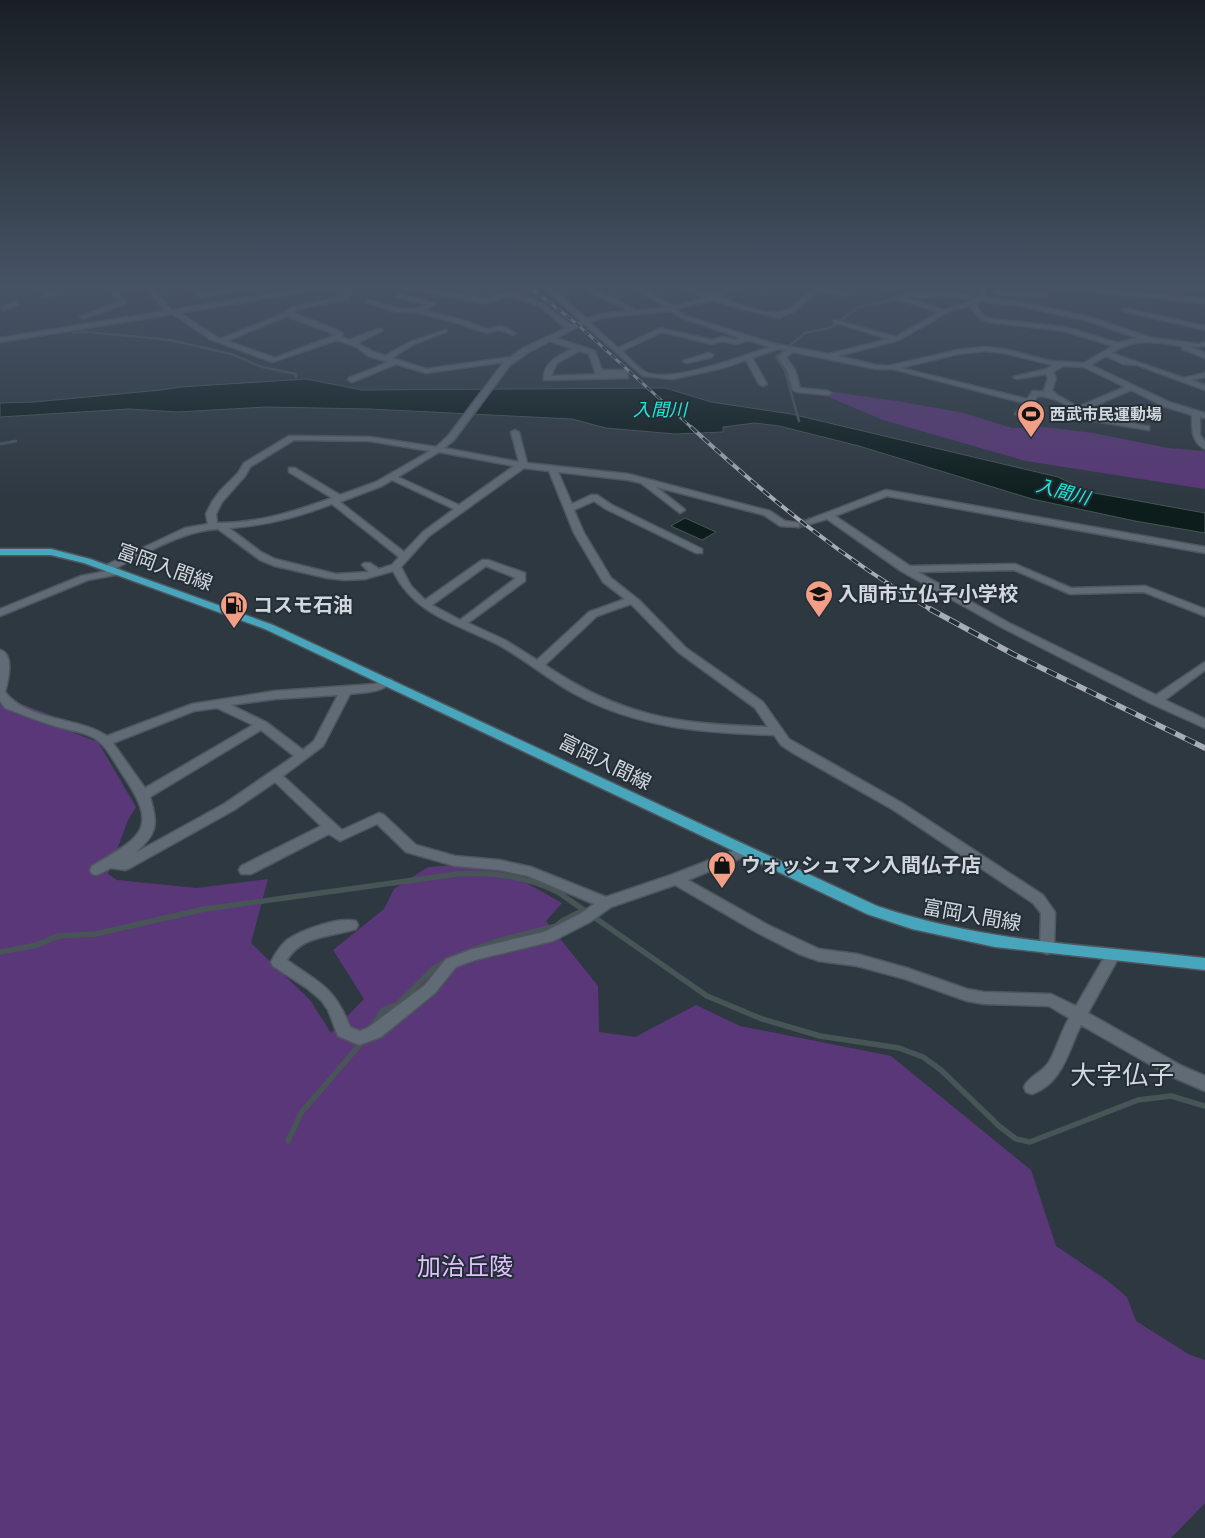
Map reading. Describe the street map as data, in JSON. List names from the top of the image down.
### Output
{
  "streets": {
    "main road": ["富岡入間線"]
  },
  "districts": ["大字仏子"],
  "water": ["入間川"],
  "parks": ["加治丘陵"],
  "places": {
    "sports": ["西武市民運動場"],
    "school or university": ["入間市立仏子小学校"],
    "fuel station": ["コスモ石油"],
    "shop": ["ウォッシュマン入間仏子店"]
  }
}
